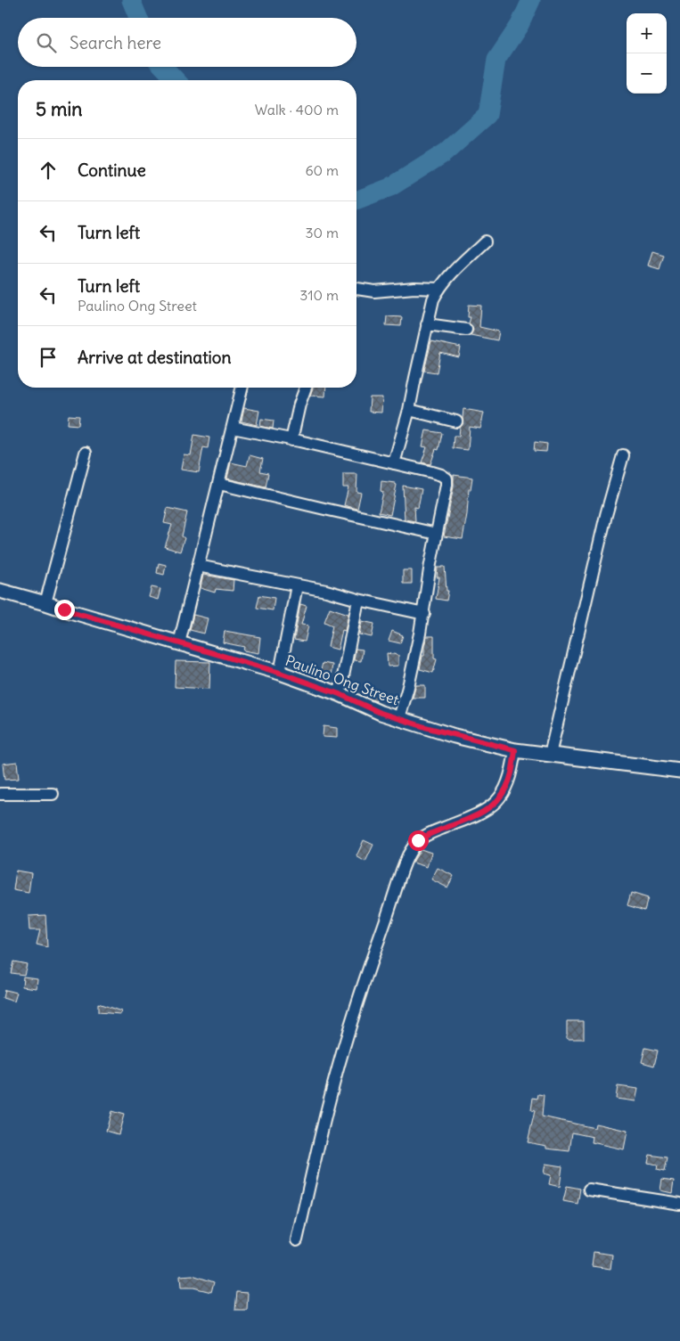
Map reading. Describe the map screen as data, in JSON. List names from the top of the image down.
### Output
{
  "streets": {
    "street": ["Paulino Ong Street"]
  },
  "page": {
    "map_buttons": ["+", "−"],
    "search": "Search here",
    "heading": ["5 min", "Walk · 400 m"],
    "list": [
      ["Continue", "60 m"],
      ["Turn left", "30 m"],
      ["Turn left", "Paulino Ong Street", "310 m"],
      "Arrive at destination"
    ]
  }
}
